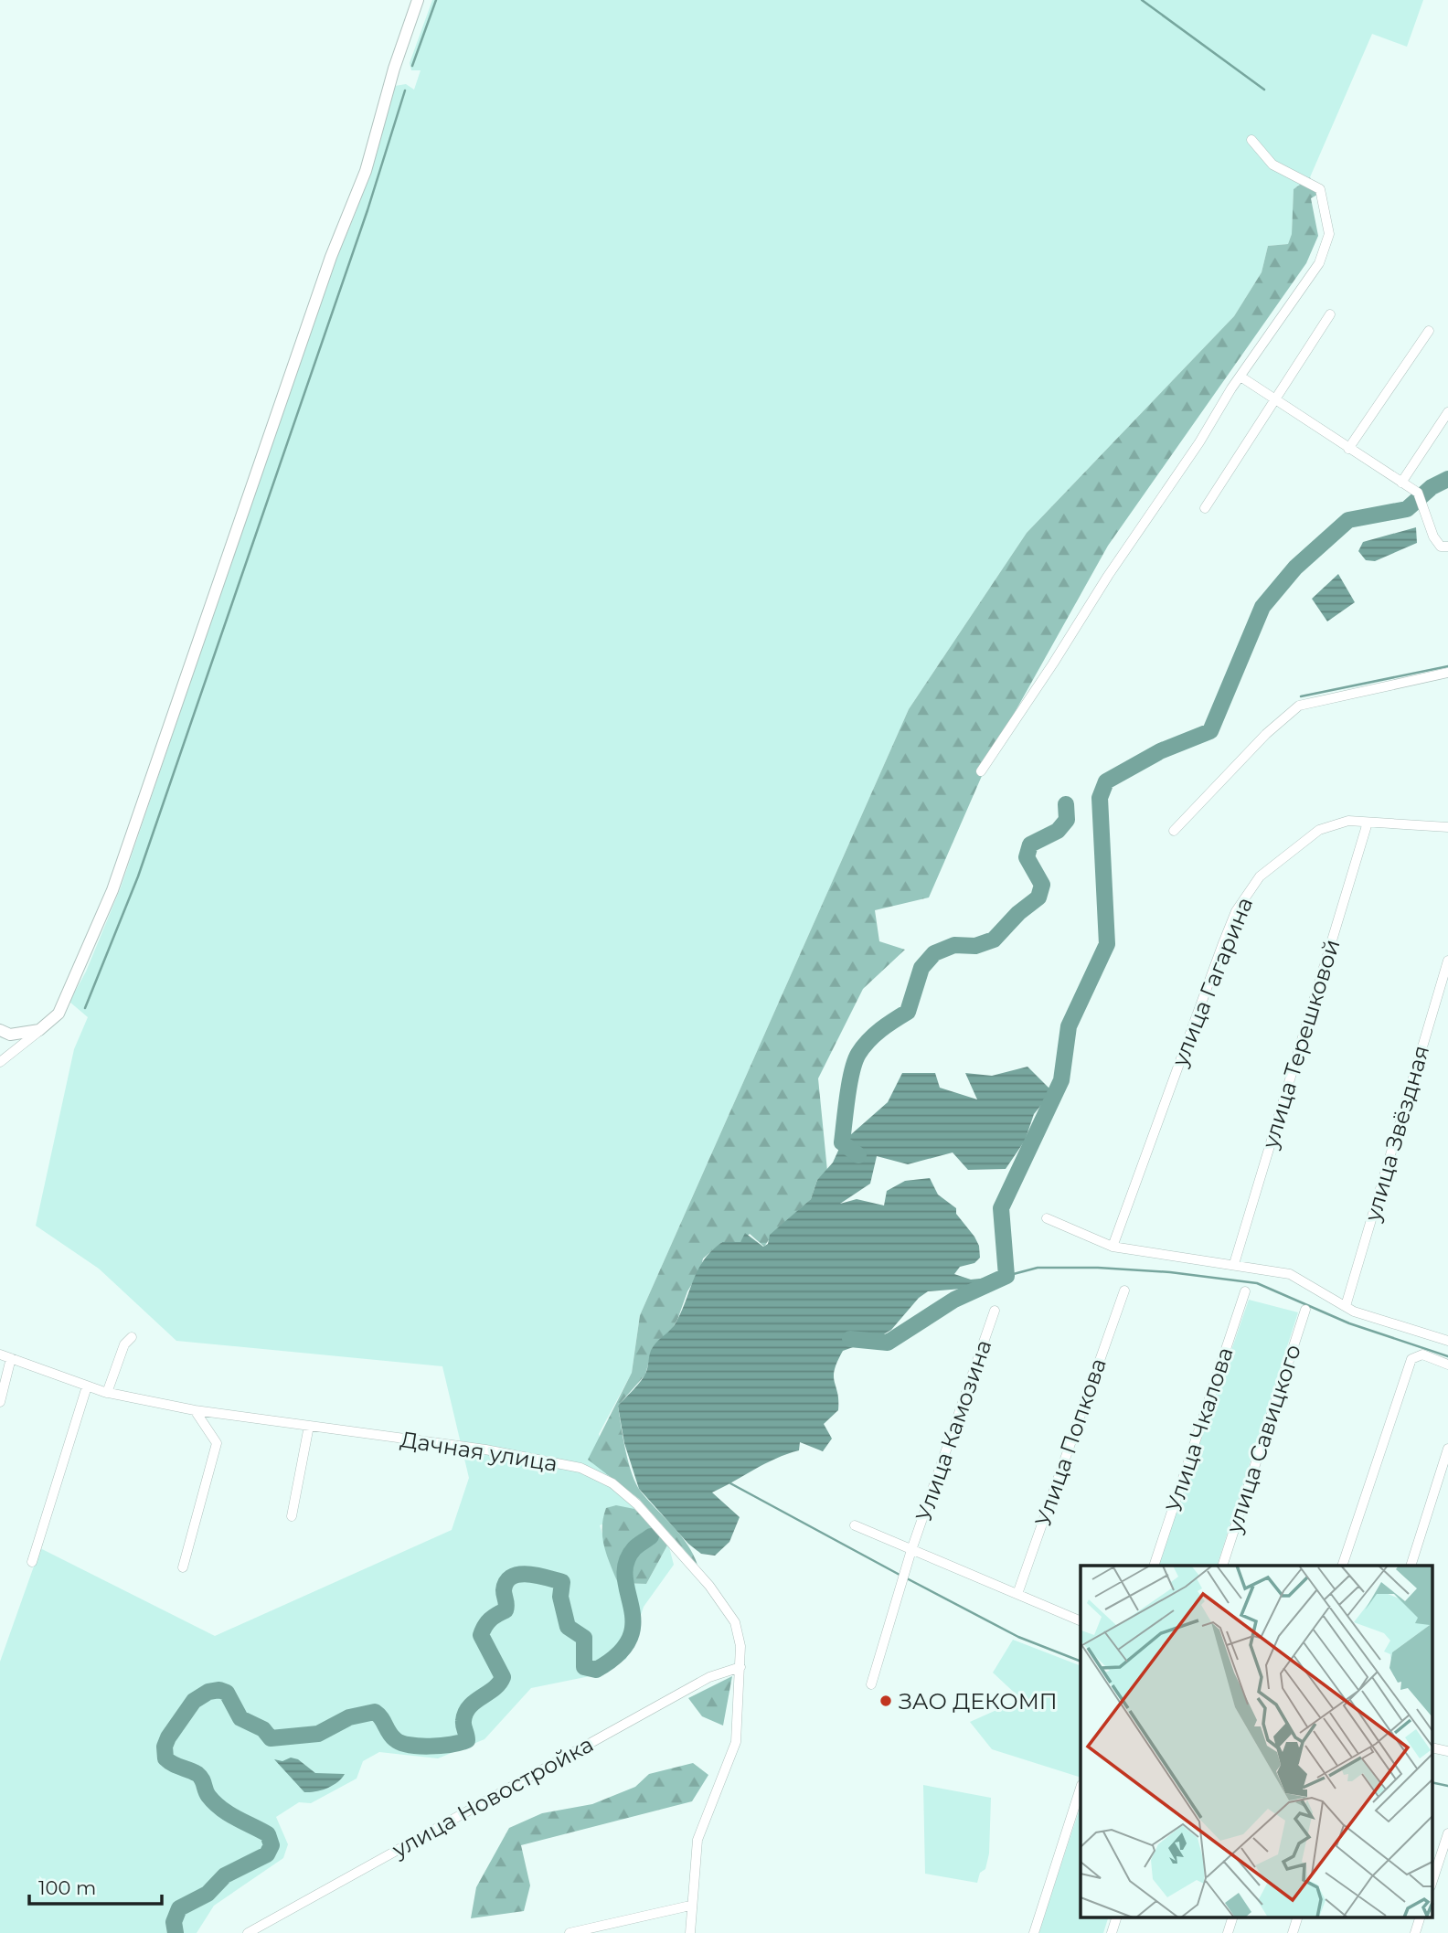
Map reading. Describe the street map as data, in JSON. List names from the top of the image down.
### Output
{
  "streets": {
    "street": [
      "улица Гагарина",
      "улица Терешковой",
      "улица Звёздная",
      "Улица Чкалова",
      "Улица Камозина",
      "улица Савицкого",
      "Улица Попкова",
      "Дачная улица",
      "улица Новостройка"
    ]
  },
  "crossings": [
    ["улица Гагарина", "улица Терешковой"],
    ["Дачная улица", "улица Новостройка"]
  ],
  "places": ["ЗАО ДЕКОМП"],
  "scale_bar": "100 m"
}
